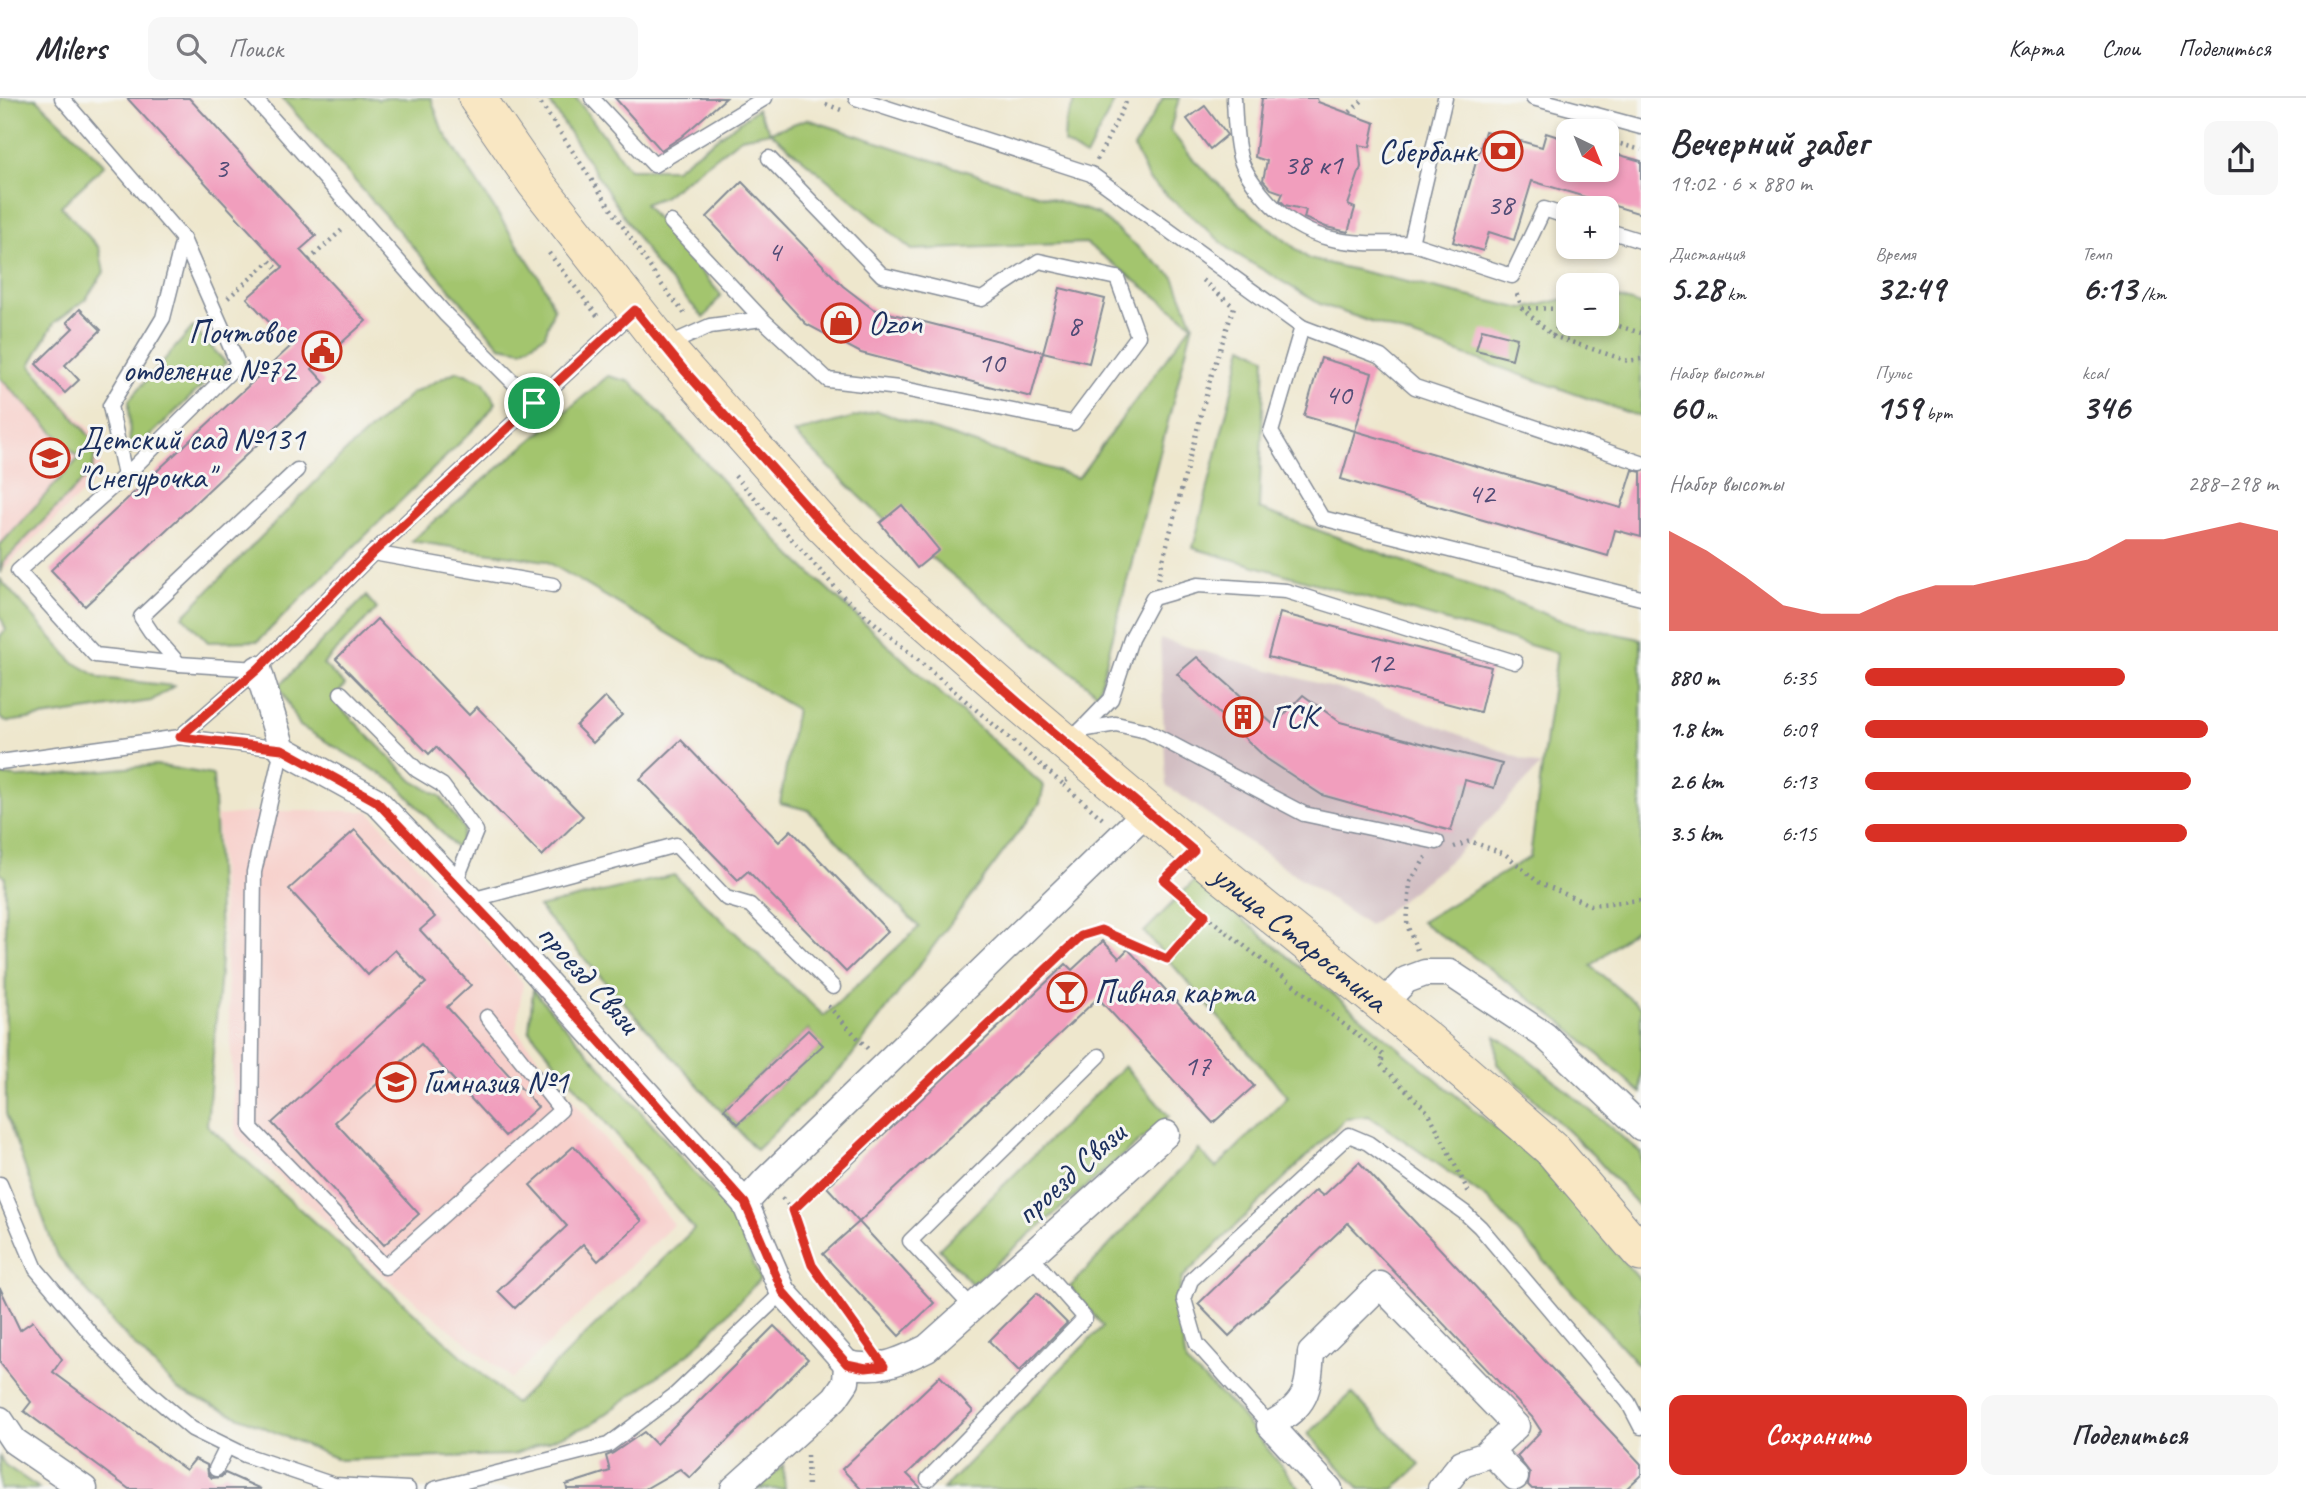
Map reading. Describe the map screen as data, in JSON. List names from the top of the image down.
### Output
{
  "streets": {
    "main road": ["улица Старостина"],
    "street": ["проезд Связи"]
  },
  "places": {
    "bank": ["Сбербанк"],
    "shop": ["Ozon"],
    "public building": ["Почтовое отделение №72"],
    "school or university": ["Детский сад №131 \"Снегурочка\"", "Гимназия №1"],
    "building": ["ГСК"],
    "bar": ["Пивная карта"]
  },
  "house_numbers": [
    "38 к1",
    "3",
    "38",
    "4",
    "8",
    "10",
    "40",
    "42",
    "12",
    "17"
  ],
  "north": "bottom right",
  "page": {
    "header": "Milers",
    "search": "Поиск",
    "nav": ["Карта", "Слои", "Поделиться"],
    "heading": ["Вечерний забег", "19:02 · 6 × 880 m"],
    "map_buttons": ["+", "−"],
    "stats": [
      ["Дистанция", "5.28 km"],
      ["Время", "32:49"],
      ["Темп", "6:13 /km"],
      ["Набор высоты", "60 m"],
      ["Пульс", "159 bpm"],
      ["kcal", "346"]
    ],
    "chart": ["Набор высоты", "288–298 m"],
    "list": [
      {
        "name": "880 m",
        "note": "6:35"
      },
      {
        "name": "1.8 km",
        "note": "6:09"
      },
      {
        "name": "2.6 km",
        "note": "6:13"
      },
      {
        "name": "3.5 km",
        "note": "6:15"
      }
    ],
    "buttons": ["Сохранить", "Поделиться"]
  }
}
